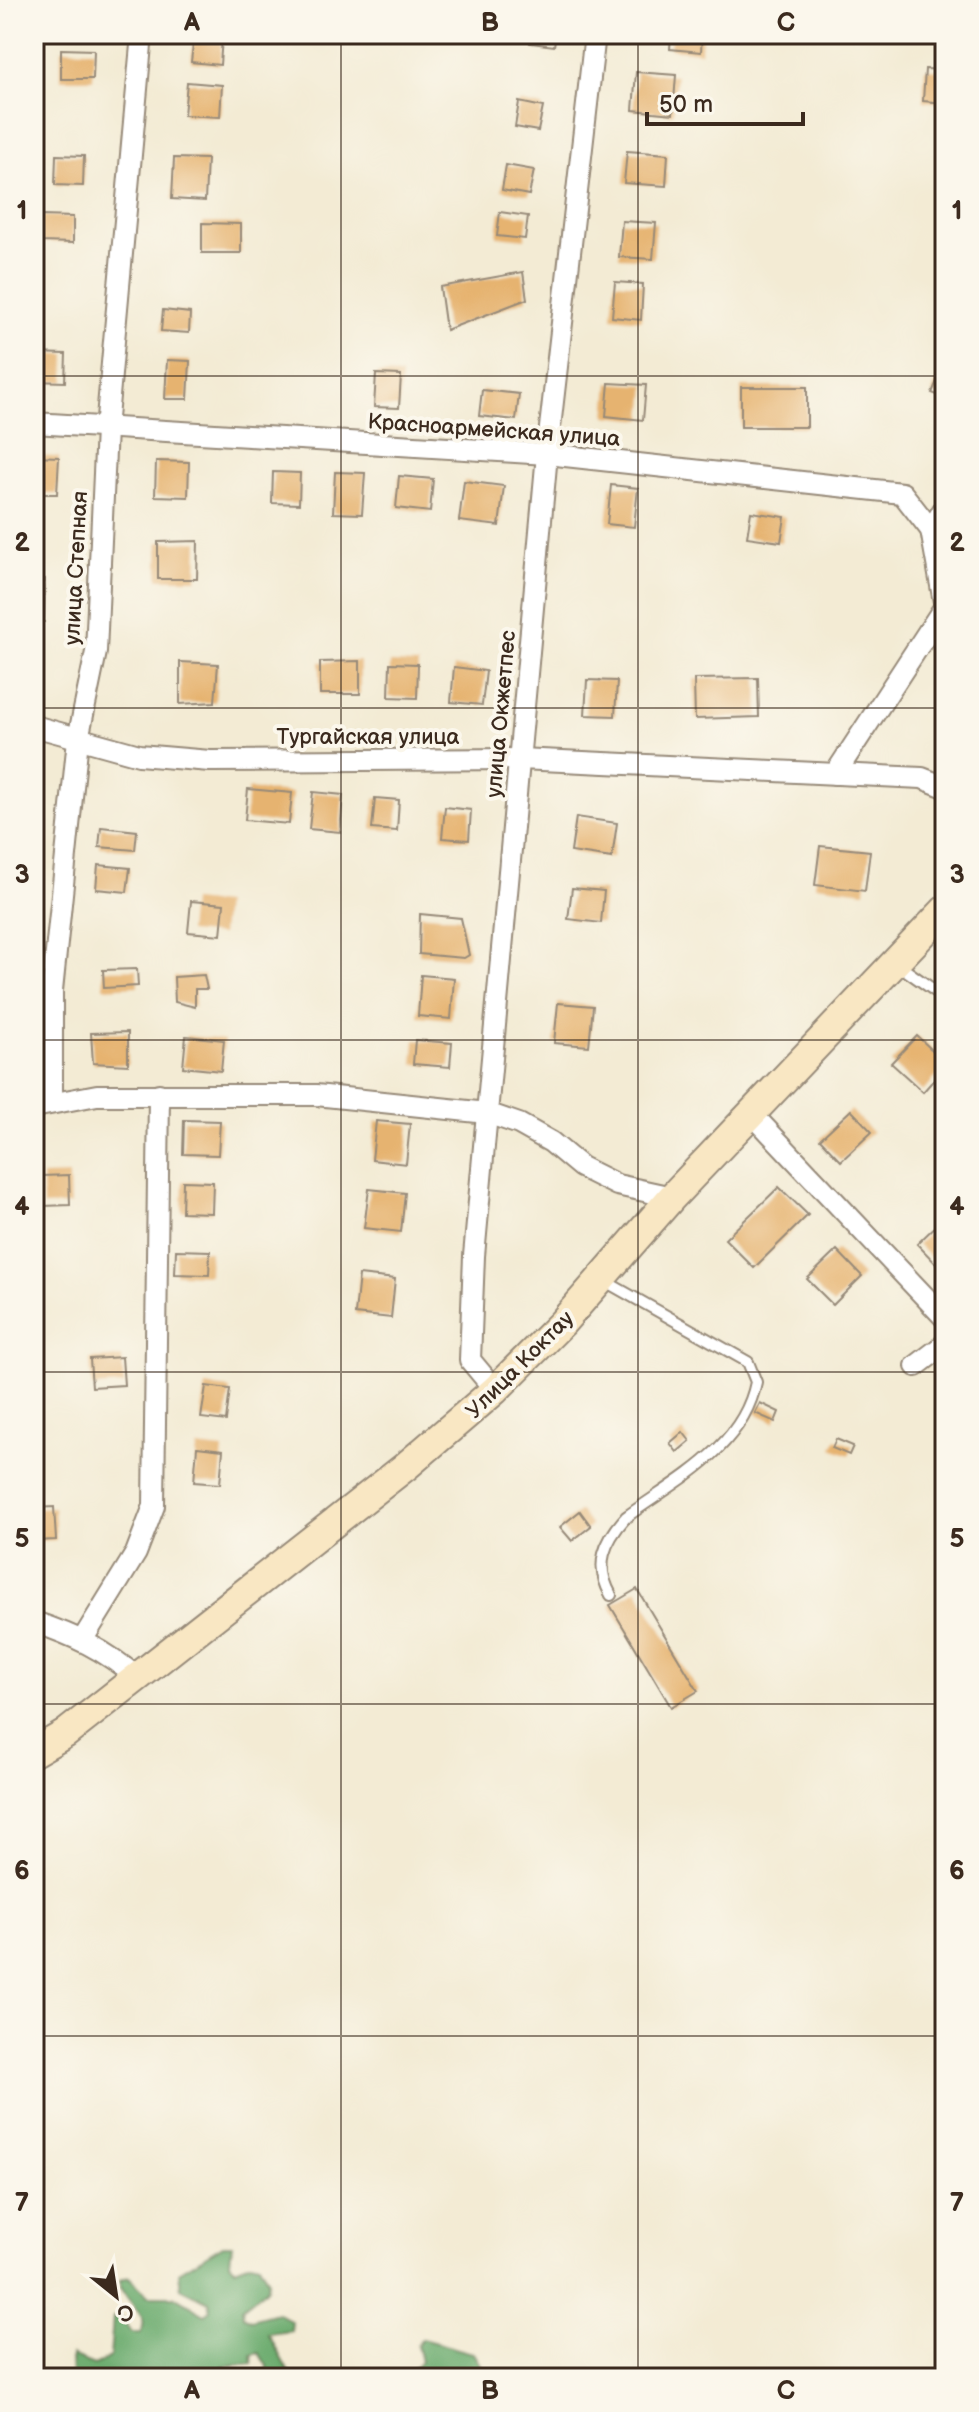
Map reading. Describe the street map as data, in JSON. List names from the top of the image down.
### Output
{
  "streets": {
    "street": [
      "Красноармейская улица",
      "улица Степная",
      "улица Окжетпес",
      "Тургайская улица",
      "Улица Коктау"
    ]
  },
  "crossings": [
    ["Красноармейская улица", "улица Степная"],
    ["Красноармейская улица", "улица Окжетпес"],
    ["улица Степная", "Тургайская улица"],
    ["улица Окжетпес", "Тургайская улица"],
    ["улица Окжетпес", "Улица Коктау"]
  ],
  "scale_bar": "50 m",
  "north": "bottom right",
  "grid": {
    "columns": ["A", "B", "C"],
    "rows": [
      "1",
      "2",
      "3",
      "4",
      "5",
      "6",
      "7"
    ]
  }
}
